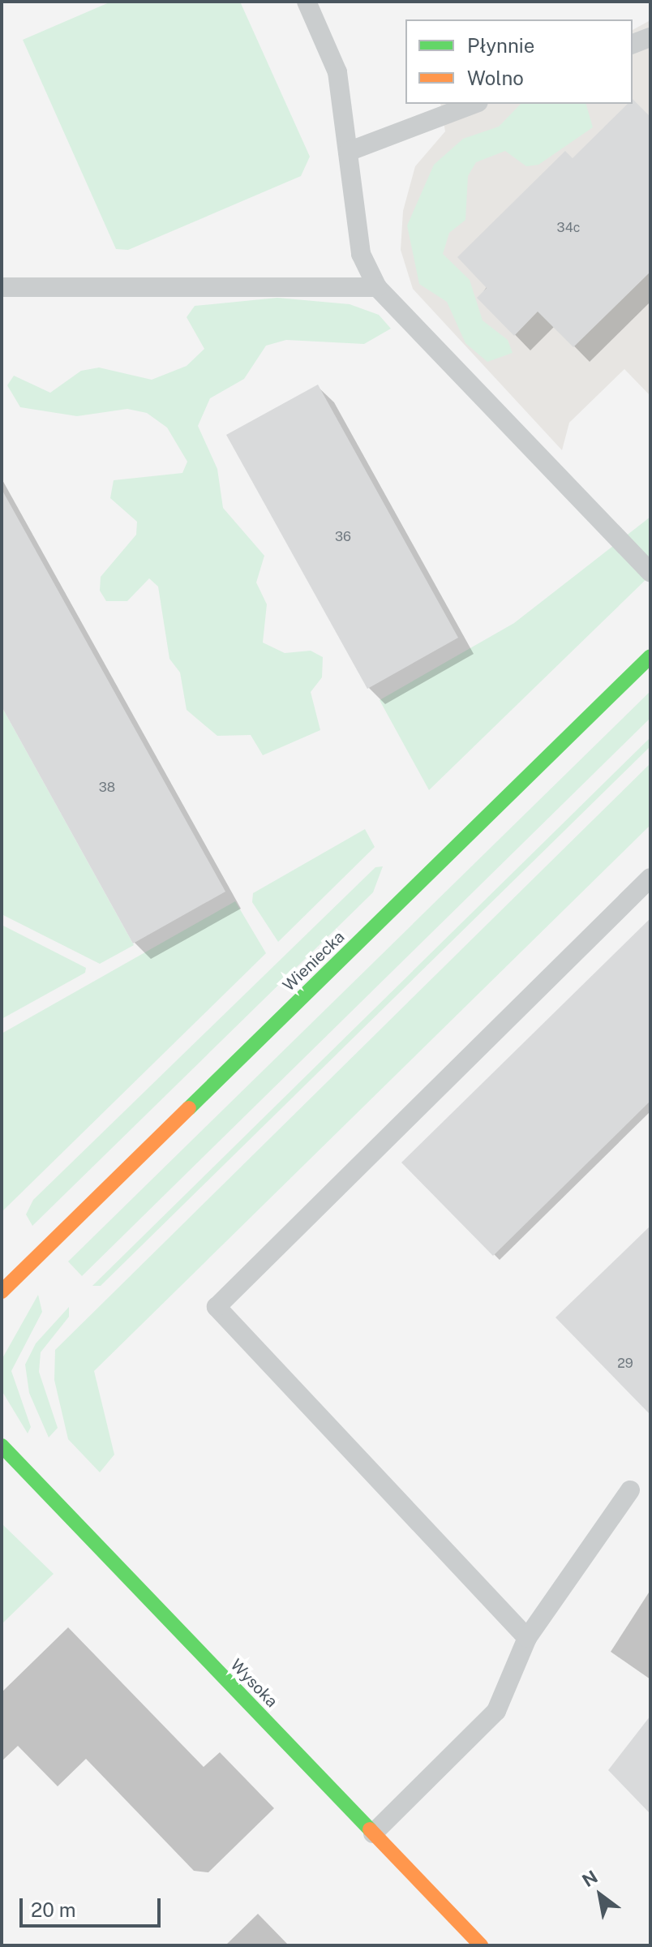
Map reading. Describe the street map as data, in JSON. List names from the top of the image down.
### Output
{
  "streets": {
    "street": ["Wieniecka", "Wysoka"]
  },
  "house_numbers": [
    "34c",
    "36",
    "38",
    "29"
  ],
  "legend": ["Płynnie", "Wolno"],
  "scale_bar": "20 m",
  "north": "top left"
}
